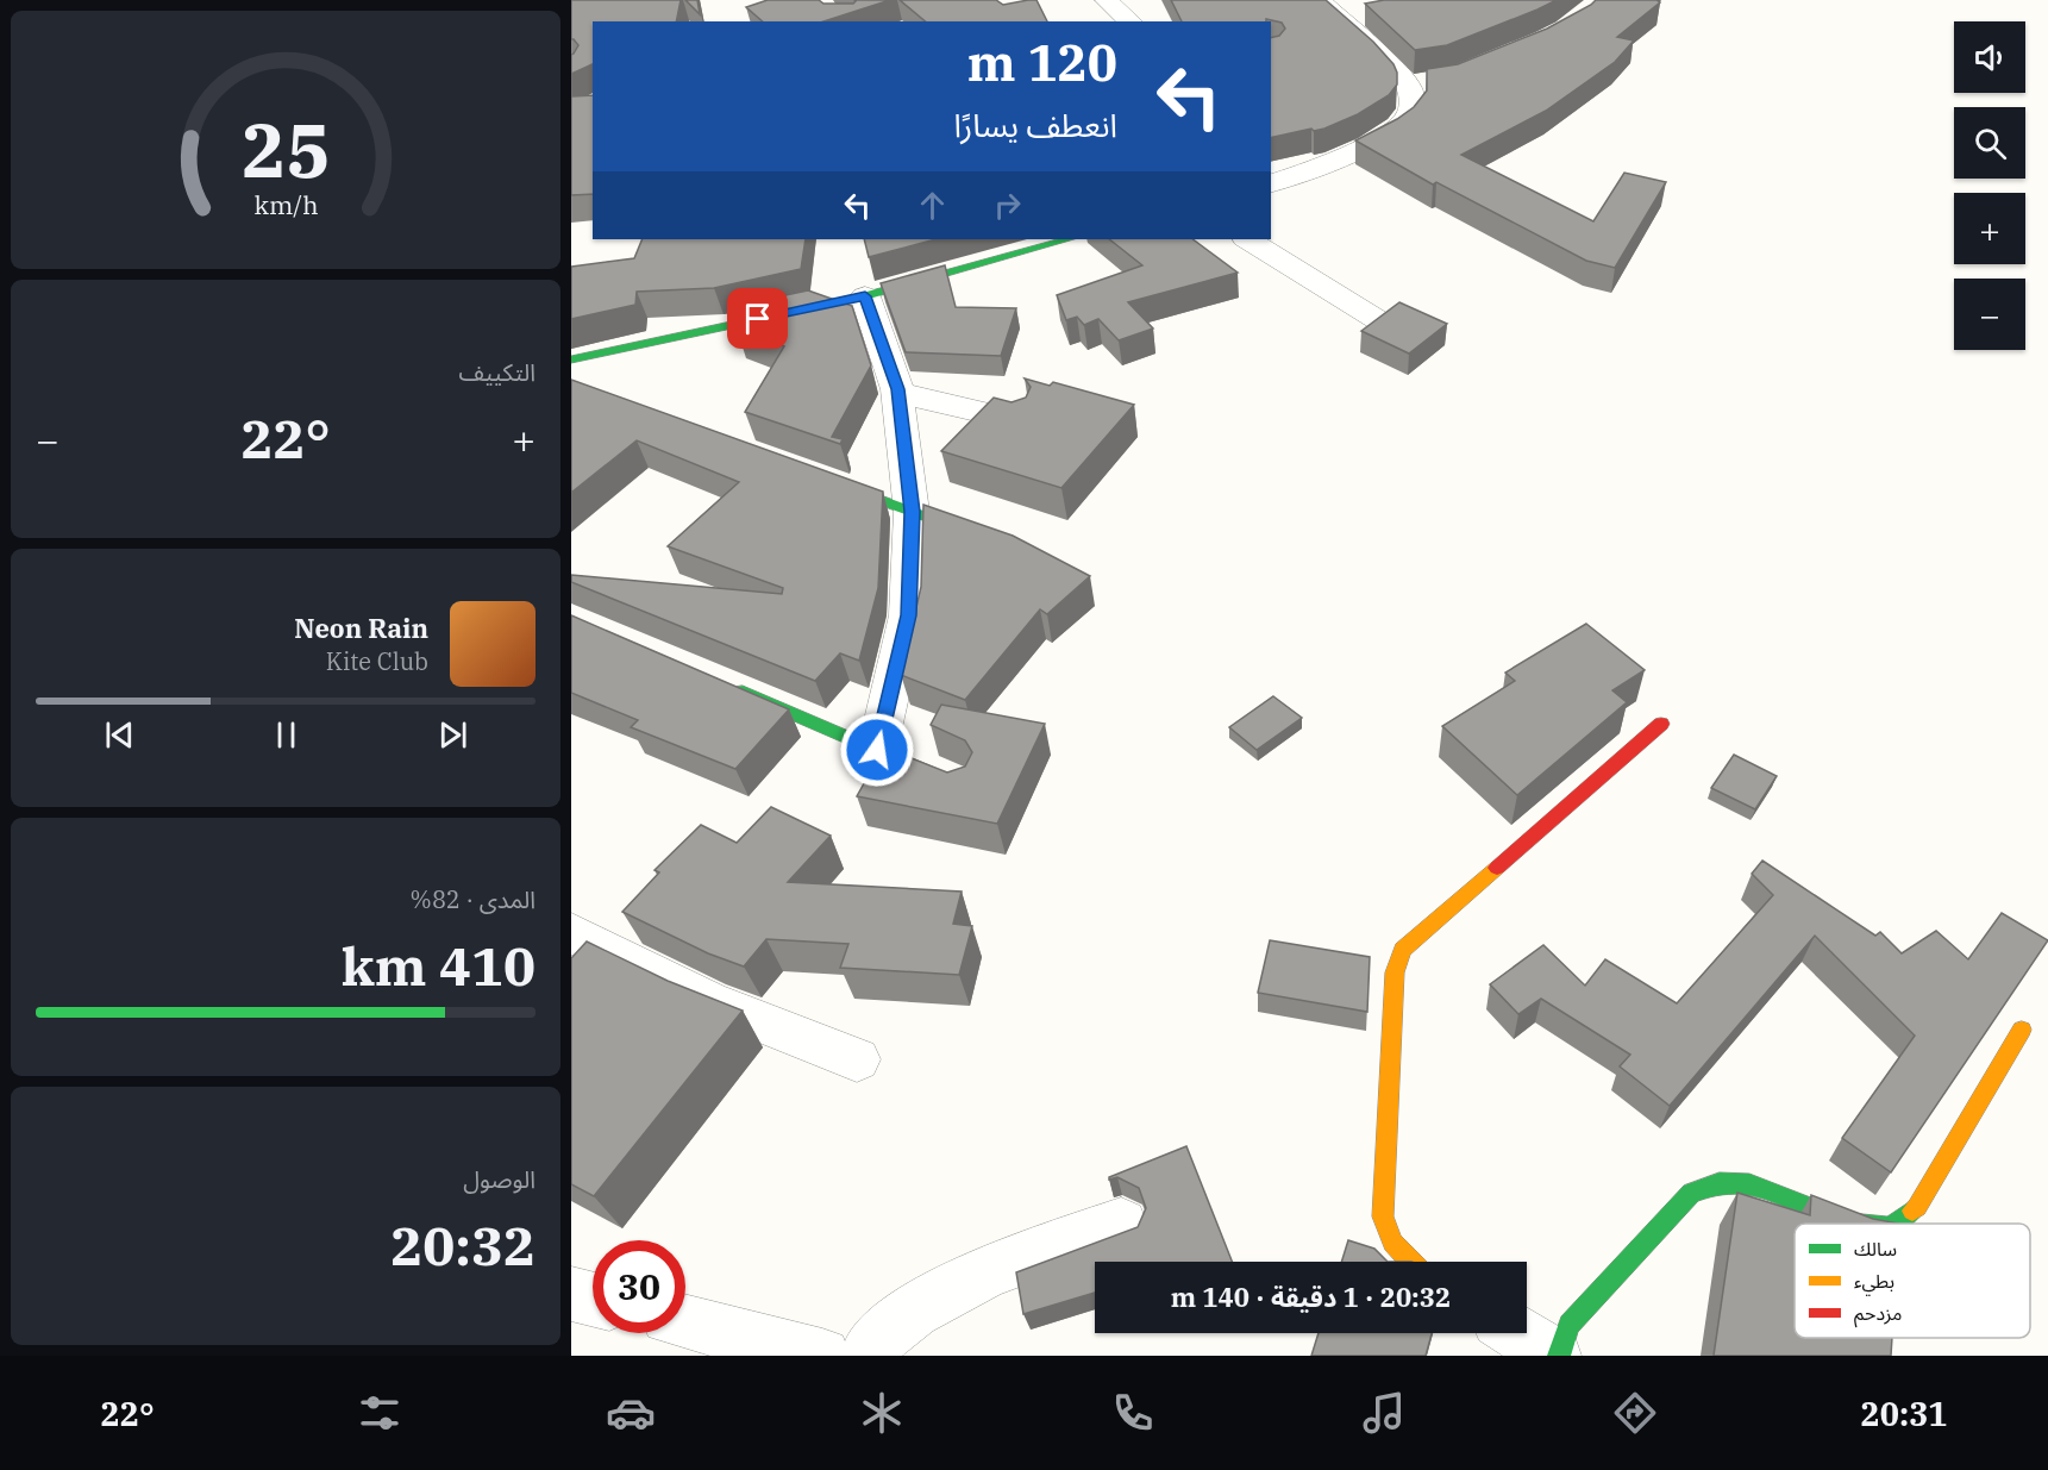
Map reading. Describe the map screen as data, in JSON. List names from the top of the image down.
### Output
{
  "legend": ["سالك", "بطيء", "مزدحم"],
  "page": {
    "map_buttons": ["+", "−"],
    "turn": ["120 m", "انعطف يسارًا"],
    "tile": [
      "التكييف",
      ["المدى · 82%", "410 km"],
      ["الوصول", "20:32"]
    ],
    "heat": ["−", "22°", "+"],
    "song": ["Neon Rain", "Kite Club"],
    "limit": "30",
    "trip": "20:32 · 1 دقيقة · 140 m",
    "tabs": ["20:31", "22°"],
    "gauge": ["25", "km/h"]
  }
}
